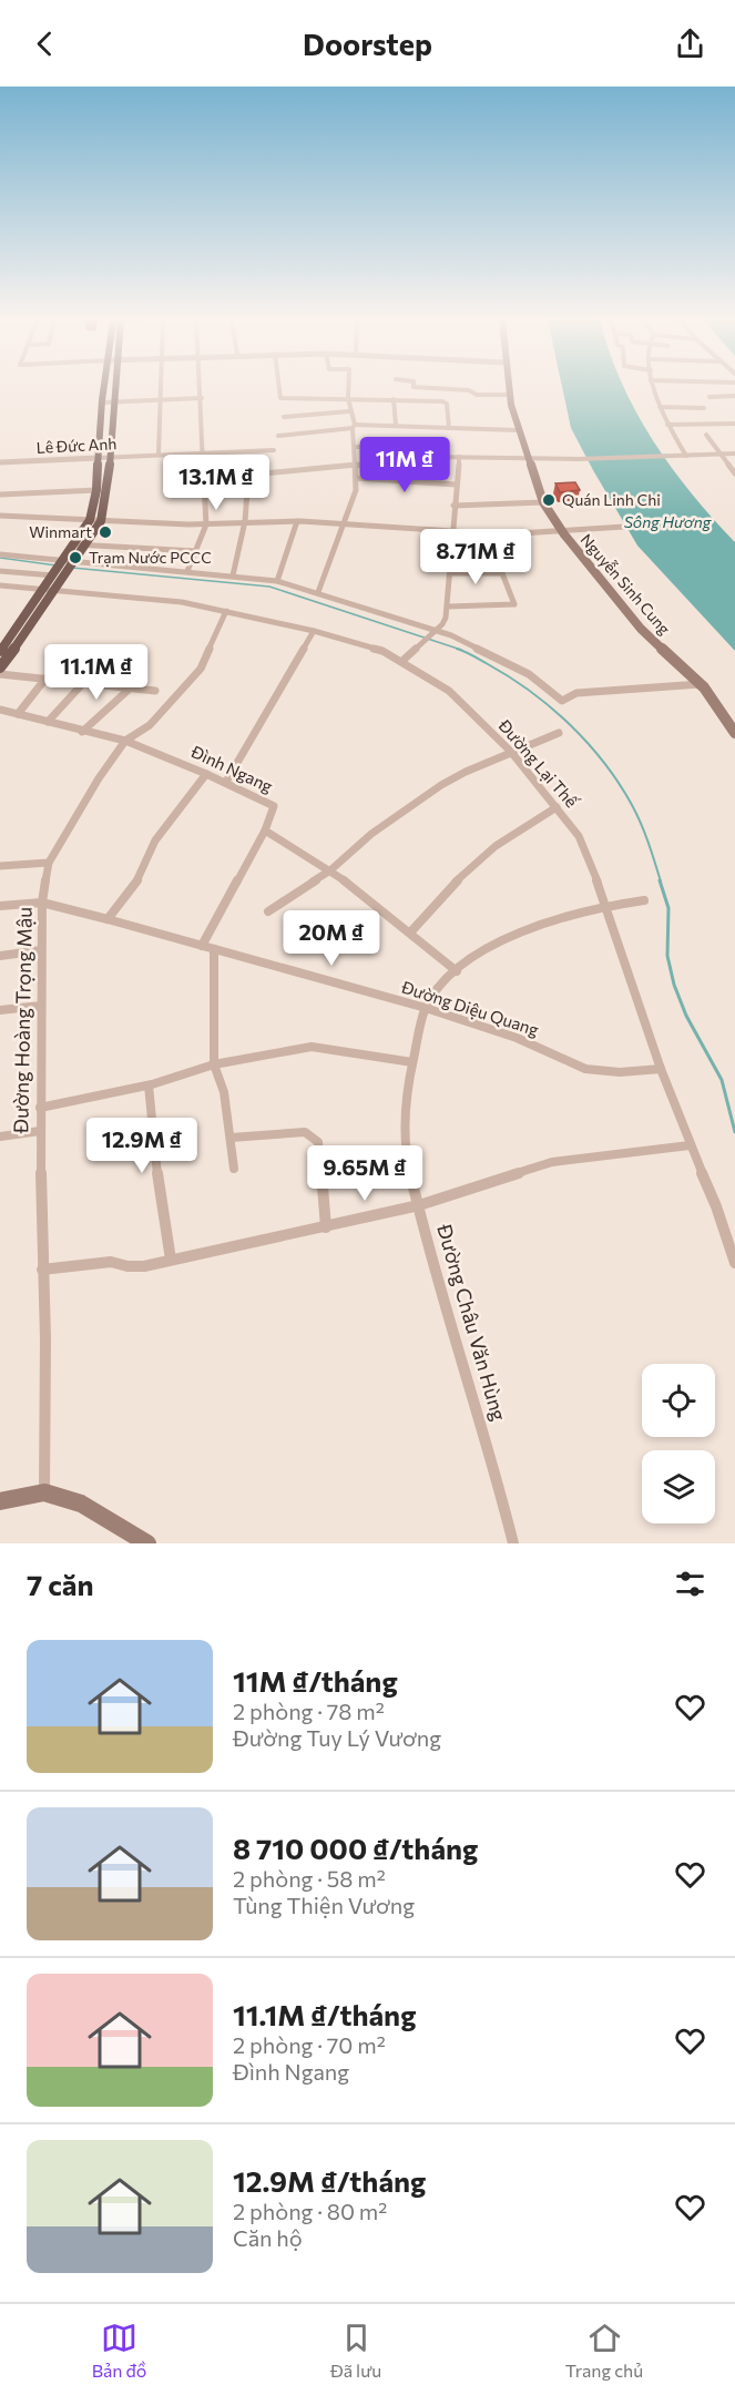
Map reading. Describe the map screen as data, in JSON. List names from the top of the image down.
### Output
{
  "streets": {
    "main road": ["Nguyễn Sinh Cung"],
    "street": [
      "Lê Đức Anh",
      "Đường Lại Thế",
      "Đình Ngang",
      "Đường Diệu Quang",
      "Đường Hoàng Trọng Mậu",
      "Đường Châu Văn Hùng"
    ]
  },
  "crossings": [
    ["Đường Lại Thế", "Đường Diệu Quang"],
    ["Đường Lại Thế", "Đường Hoàng Trọng Mậu"],
    ["Đường Lại Thế", "Đường Châu Văn Hùng"],
    ["Đình Ngang", "Đường Hoàng Trọng Mậu"],
    ["Đường Diệu Quang", "Đường Hoàng Trọng Mậu"],
    ["Đường Diệu Quang", "Đường Châu Văn Hùng"]
  ],
  "water": ["Sông Hương"],
  "places": ["Quán Linh Chi", "Winmart", "Trạm Nước PCCC"],
  "page": {
    "header": "Doorstep",
    "price": [
      "11M ₫",
      "13.1M ₫",
      "8.71M ₫",
      "11.1M ₫",
      "20M ₫",
      "12.9M ₫",
      "9.65M ₫"
    ],
    "heading": "7 căn",
    "list": [
      {
        "name": "11M ₫/tháng",
        "note": "2 phòng · 78 m² · Đường Tuy Lý Vương"
      },
      {
        "name": "8 710 000 ₫/tháng",
        "note": "2 phòng · 58 m² · Tùng Thiện Vương"
      },
      {
        "name": "11.1M ₫/tháng",
        "note": "2 phòng · 70 m² · Đình Ngang"
      },
      {
        "name": "12.9M ₫/tháng",
        "note": "2 phòng · 80 m² · Căn hộ"
      }
    ],
    "tabs": ["Bản đồ", "Đã lưu", "Trang chủ"]
  }
}
